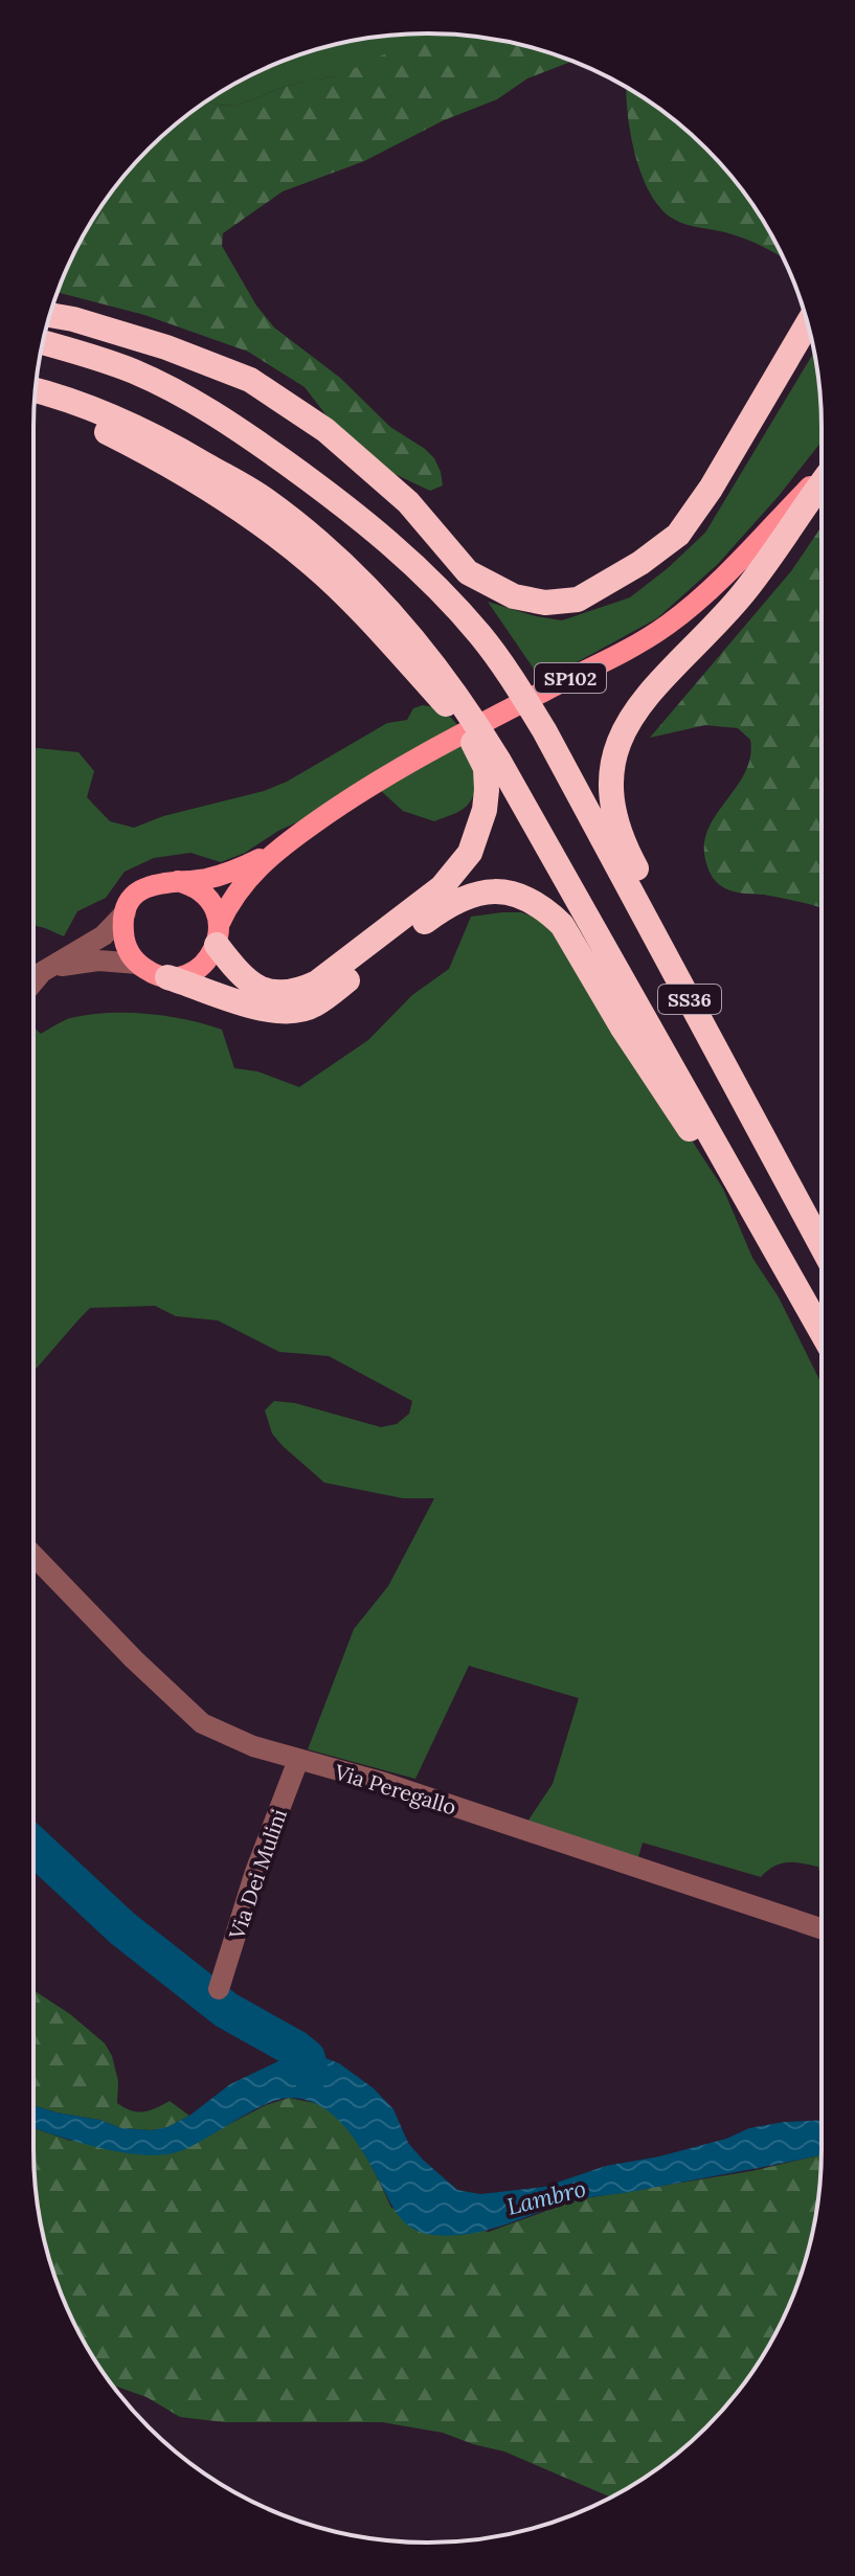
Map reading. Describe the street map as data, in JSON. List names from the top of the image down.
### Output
{
  "streets": {
    "highway": ["SS36"],
    "main road": ["SP102"],
    "street": ["Via Peregallo", "Via Dei Mulini"]
  },
  "crossings": [
    ["Via Peregallo", "Via Dei Mulini"]
  ],
  "water": ["Lambro"]
}
